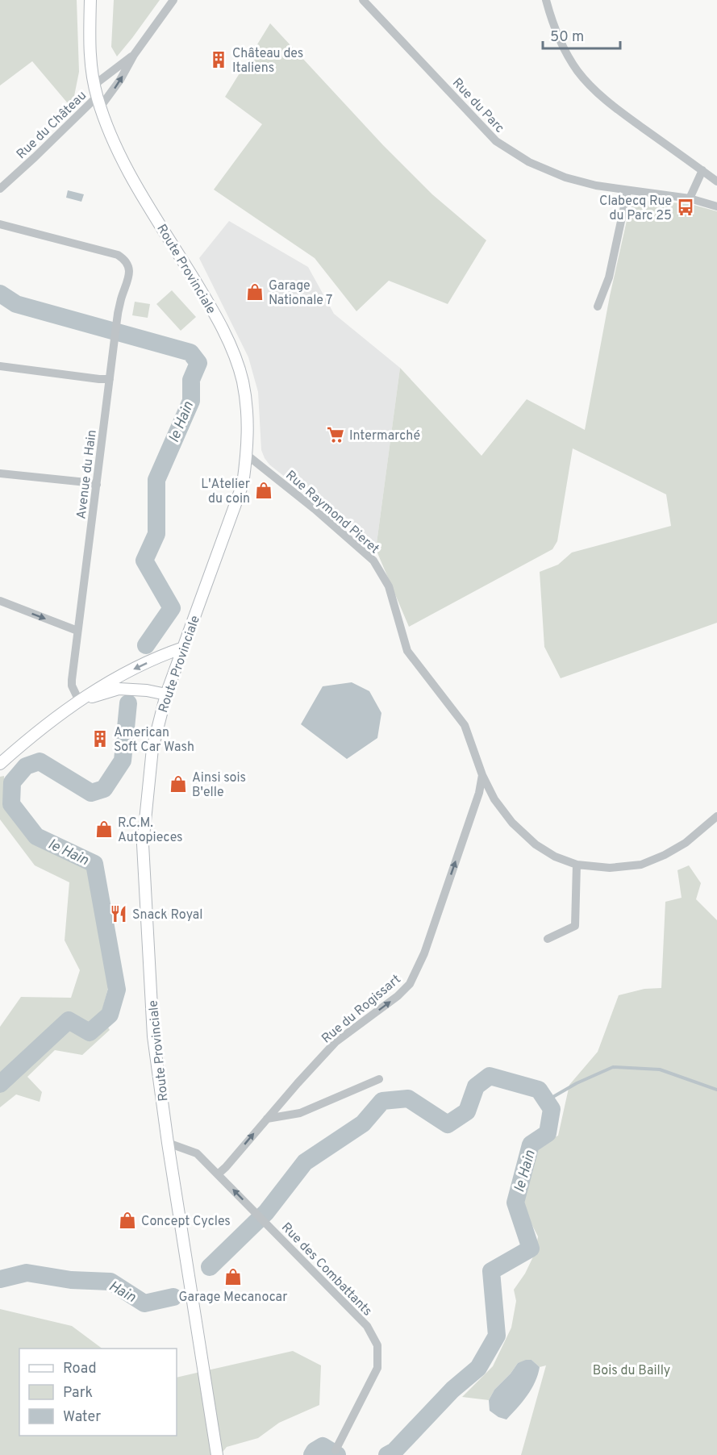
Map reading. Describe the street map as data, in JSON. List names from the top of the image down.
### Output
{
  "streets": {
    "main road": ["Route Provinciale"],
    "street": [
      "Rue du Parc",
      "Rue du Château",
      "Avenue du Hain",
      "Rue Raymond Pieret",
      "Rue du Rogissart",
      "Rue des Combattants"
    ]
  },
  "crossings": [
    ["Rue du Château", "Route Provinciale"],
    ["Route Provinciale", "Rue Raymond Pieret"],
    ["Route Provinciale", "Rue des Combattants"],
    ["Rue Raymond Pieret", "Rue du Rogissart"],
    ["Rue du Rogissart", "Rue des Combattants"]
  ],
  "one_way": ["Rue du Rogissart", "Rue des Combattants"],
  "water": ["le Hain", "Hain"],
  "parks": ["Bois du Bailly"],
  "places": {
    "building": ["Château des Italiens", "American Soft Car Wash"],
    "bus stop": ["Clabecq Rue du Parc 25"],
    "shop": [
      "Garage Nationale 7",
      "L'Atelier du coin",
      "Ainsi sois B'elle",
      "R.C.M. Autopieces",
      "Concept Cycles",
      "Garage Mecanocar"
    ],
    "supermarket": ["Intermarché"],
    "restaurant": ["Snack Royal"]
  },
  "legend": ["Road", "Park", "Water"],
  "scale_bar": "50 m"
}
